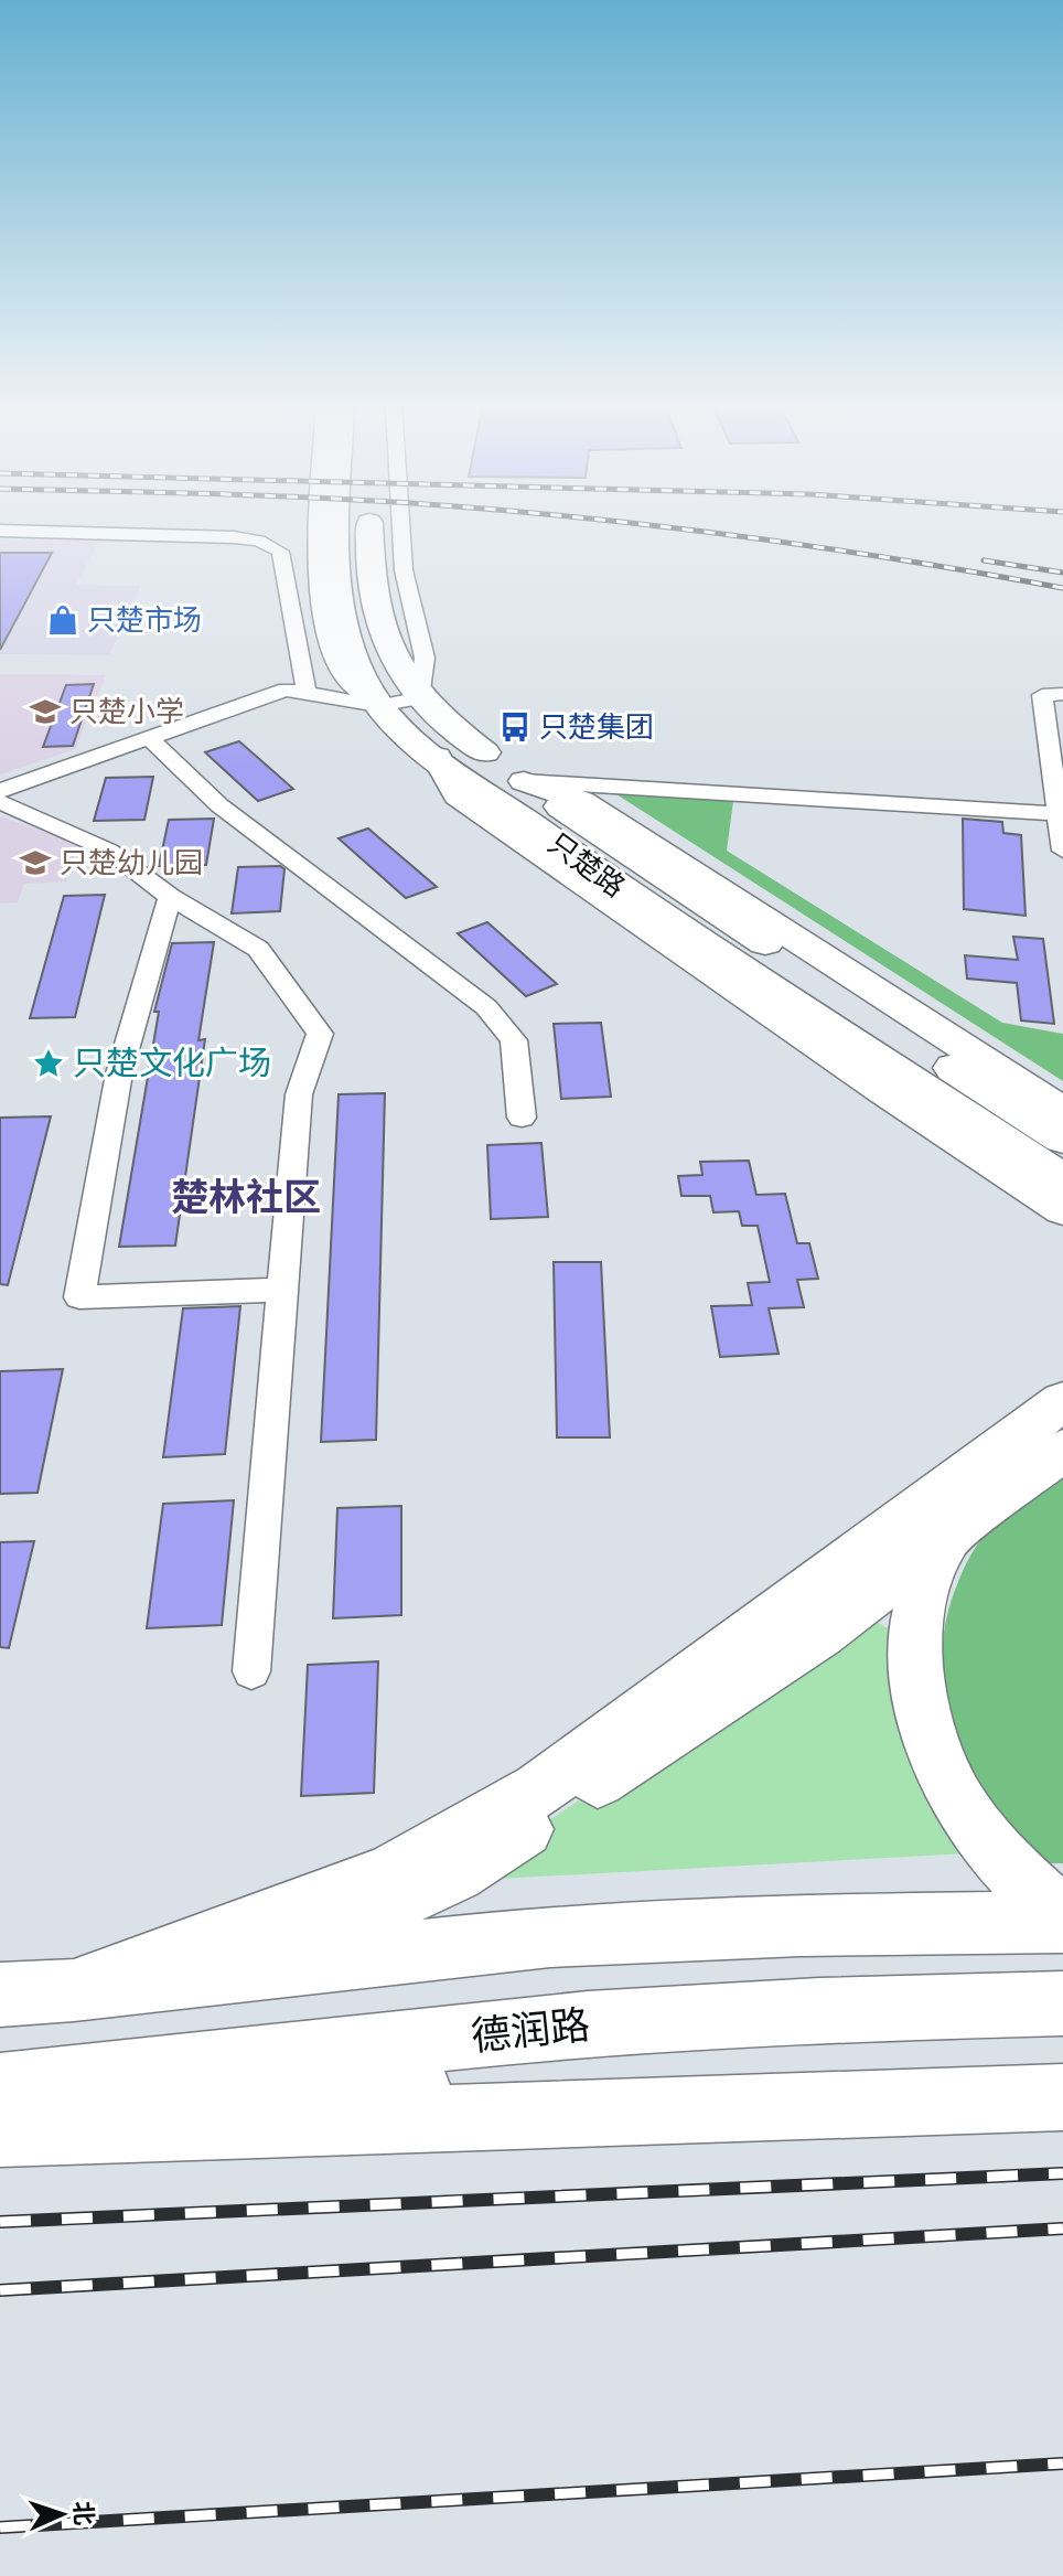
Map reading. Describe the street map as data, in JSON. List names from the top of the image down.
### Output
{
  "streets": {
    "highway": ["只楚路"],
    "main road": ["德润路"]
  },
  "districts": ["楚林社区"],
  "places": {
    "shop": ["只楚市场"],
    "school or university": ["只楚小学", "只楚幼儿园"],
    "bus stop": ["只楚集团"],
    "place": ["只楚文化广场"]
  },
  "north": "right"
}
